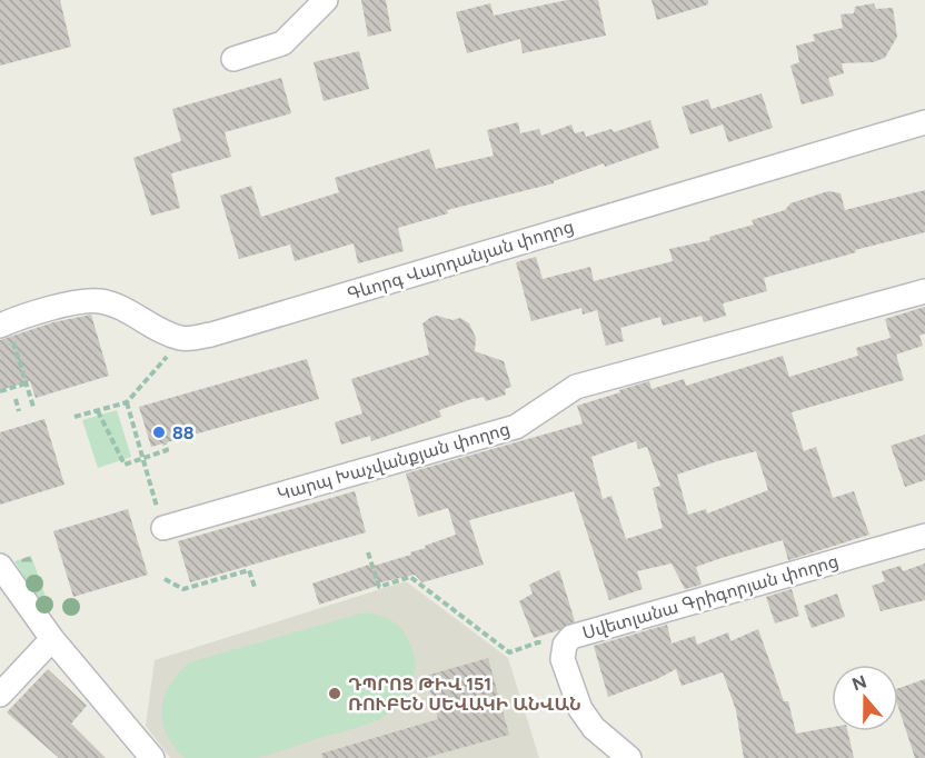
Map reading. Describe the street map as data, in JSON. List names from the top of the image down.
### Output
{
  "streets": {
    "street": ["Գևորգ Վարդանյան փողոց", "Կարպ Խաչվանքյան փողոց", "Սվետլանա Գրիգորյան փողոց"]
  },
  "places": ["88", "ԴՊՐՈՑ ԹԻՎ 151 ՌՈՒԲԵՆ ՍԵՎԱԿԻ ԱՆՎԱՆ"],
  "north": "top"
}
